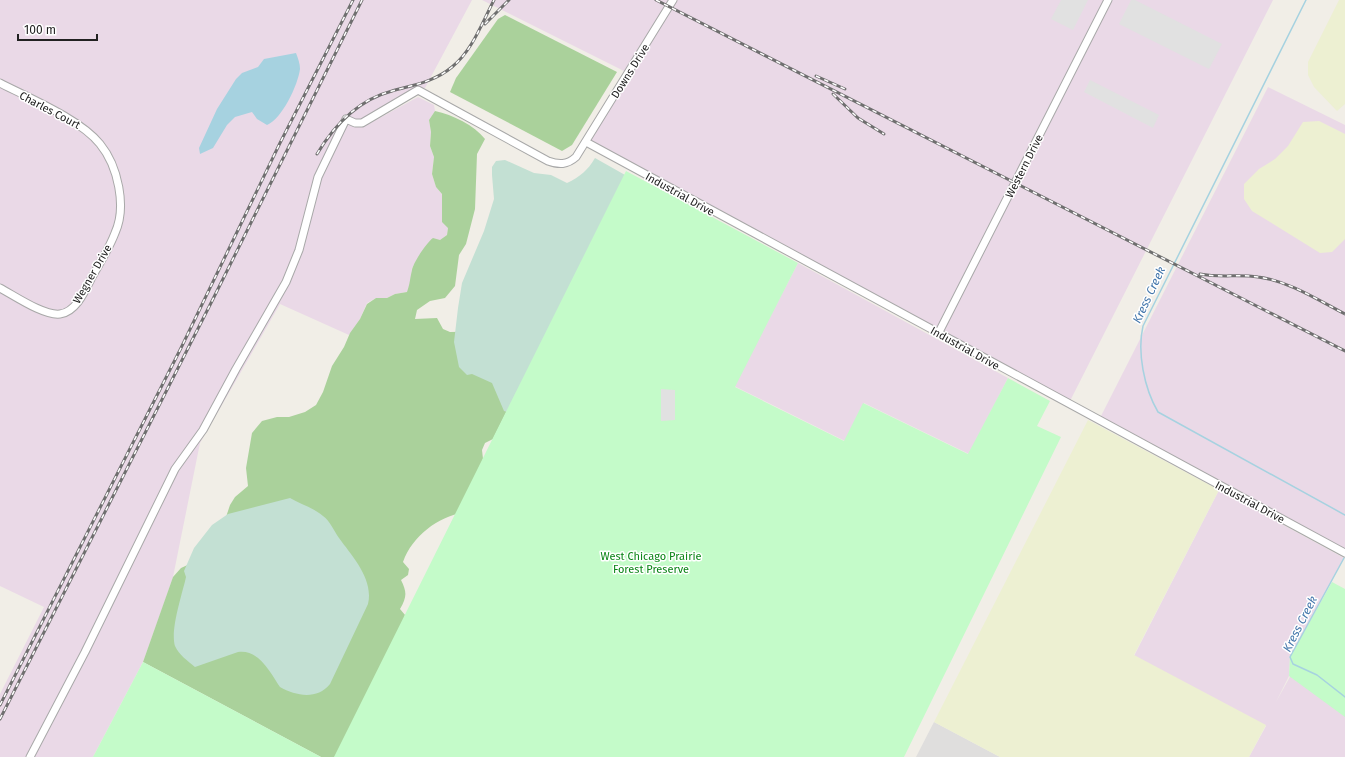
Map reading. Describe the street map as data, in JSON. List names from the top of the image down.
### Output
{
  "streets": {
    "street": [
      "Downs Drive",
      "Charles Court",
      "Western Drive",
      "Industrial Drive",
      "Wegner Drive"
    ]
  },
  "crossings": [
    ["Downs Drive", "Industrial Drive"],
    ["Charles Court", "Wegner Drive"],
    ["Western Drive", "Industrial Drive"]
  ],
  "water": ["Kress Creek"],
  "parks": ["West Chicago Prairie Forest Preserve"],
  "scale_bar": "100 m"
}
